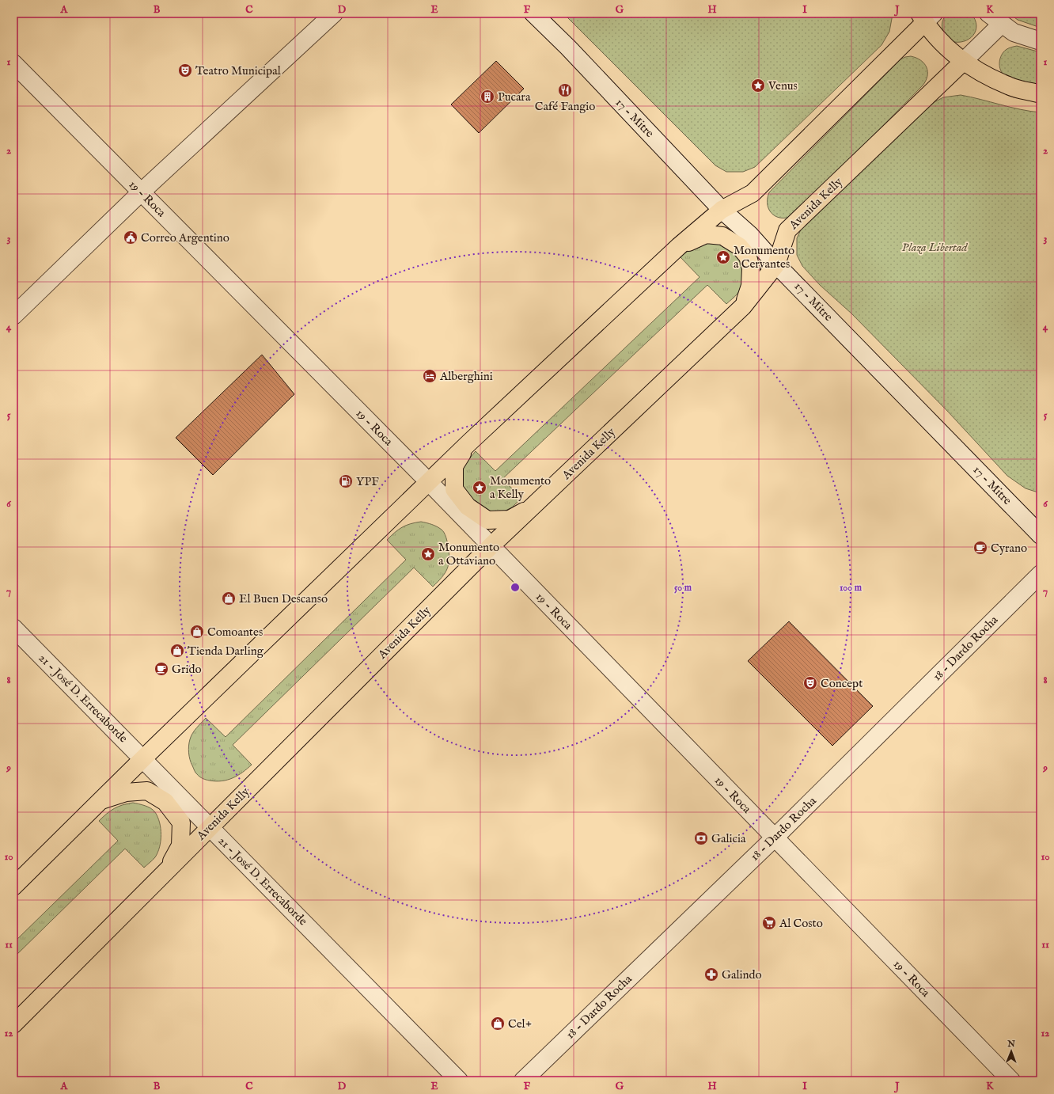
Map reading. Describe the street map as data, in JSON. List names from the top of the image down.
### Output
{
  "streets": {
    "main road": ["Avenida Kelly"],
    "street": [
      "17 - Mitre",
      "19 - Roca",
      "18 - Dardo Rocha",
      "21 - José D. Errecaborde"
    ]
  },
  "crossings": [
    ["17 - Mitre", "Avenida Kelly"],
    ["19 - Roca", "Avenida Kelly"],
    ["19 - Roca", "18 - Dardo Rocha"],
    ["Avenida Kelly", "21 - José D. Errecaborde"]
  ],
  "parks": ["Plaza Libertad"],
  "places": {
    "theatre": ["Teatro Municipal", "Concept"],
    "place": [
      "Venus",
      "Monumento a Cervantes",
      "Monumento a Kelly",
      "Monumento a Ottaviano"
    ],
    "restaurant": ["Café Fangio"],
    "building": ["Pucara"],
    "public building": ["Correo Argentino"],
    "hotel": ["Alberghini"],
    "fuel station": ["YPF"],
    "cafe": ["Cyrano", "Grido"],
    "shop": [
      "El Buen Descanso",
      "Comoantes",
      "Tienda Darling",
      "Cel+"
    ],
    "bank": ["Galicia"],
    "supermarket": ["Al Costo"],
    "pharmacy": ["Galindo"]
  },
  "north": "top",
  "grid": {
    "columns": [
      "A",
      "B",
      "C",
      "D",
      "E",
      "F",
      "G",
      "H",
      "I",
      "J",
      "K"
    ],
    "rows": [
      "1",
      "2",
      "3",
      "4",
      "5",
      "6",
      "7",
      "8",
      "9",
      "10",
      "11",
      "12"
    ]
  },
  "rings": ["50 m", "100 m"]
}
